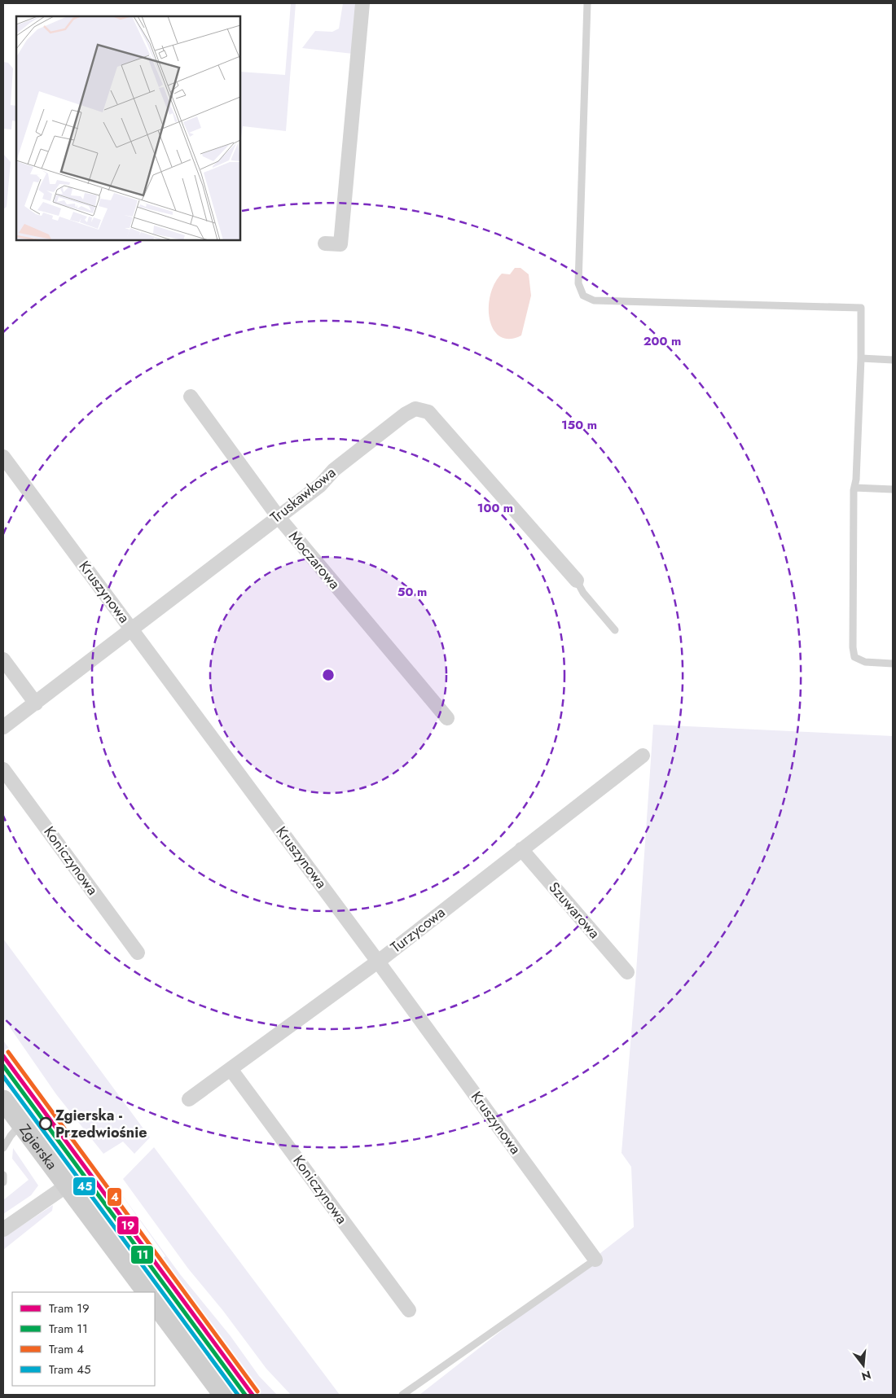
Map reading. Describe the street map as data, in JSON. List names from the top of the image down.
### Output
{
  "streets": {
    "main road": ["Zgierska"],
    "street": [
      "Truskawkowa",
      "Moczarowa",
      "Kruszynowa",
      "Koniczynowa",
      "Szuwarowa",
      "Turzycowa"
    ]
  },
  "crossings": [
    ["Truskawkowa", "Moczarowa"],
    ["Truskawkowa", "Kruszynowa"],
    ["Kruszynowa", "Turzycowa"],
    ["Koniczynowa", "Turzycowa"],
    ["Szuwarowa", "Turzycowa"]
  ],
  "places": ["Zgierska - Przedwiośnie"],
  "lines": [
    "tram line 4",
    "tram line 19",
    "tram line 11",
    "tram line 45"
  ],
  "legend": [
    "Tram 19",
    "Tram 11",
    "Tram 4",
    "Tram 45"
  ],
  "north": "bottom",
  "rings": [
    "200 m",
    "150 m",
    "100 m",
    "50 m"
  ]
}
